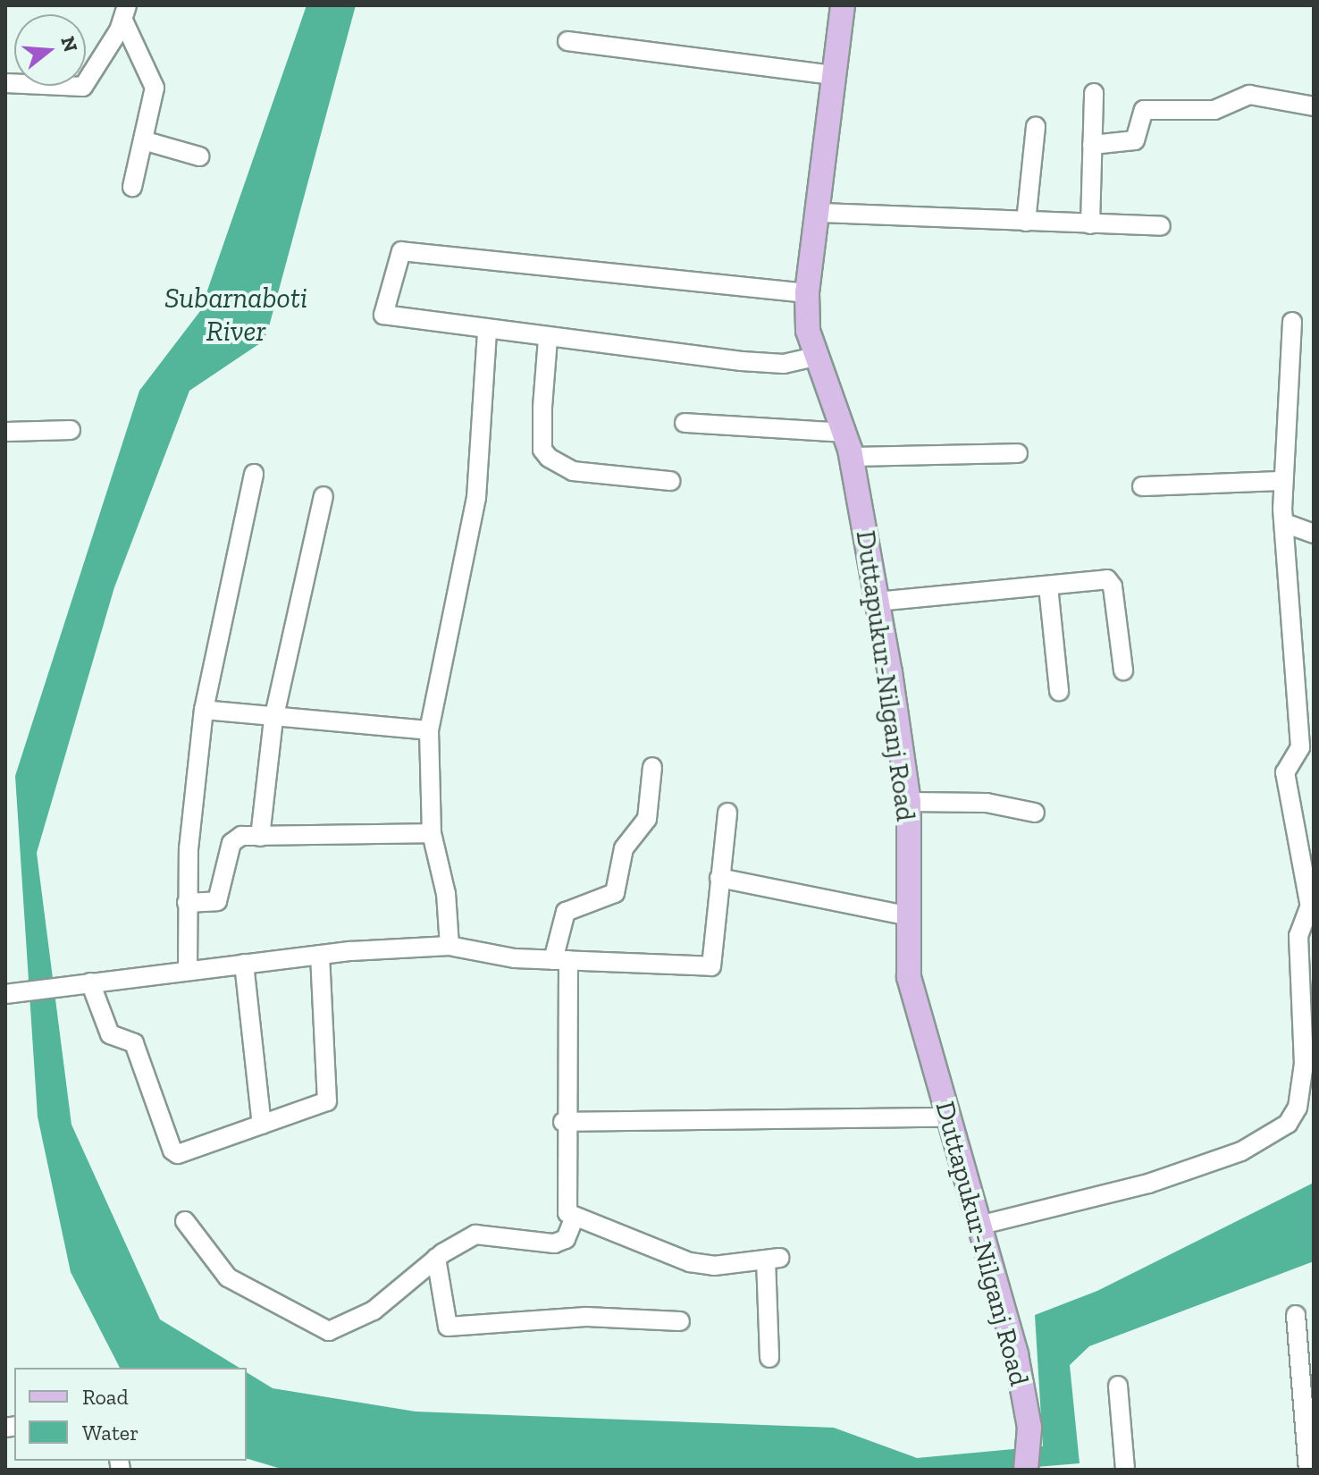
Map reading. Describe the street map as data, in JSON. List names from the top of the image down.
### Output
{
  "streets": {
    "main road": ["Duttapukur-Nilganj Road"]
  },
  "water": ["Subarnaboti River"],
  "legend": ["Road", "Water"],
  "north": "right"
}
